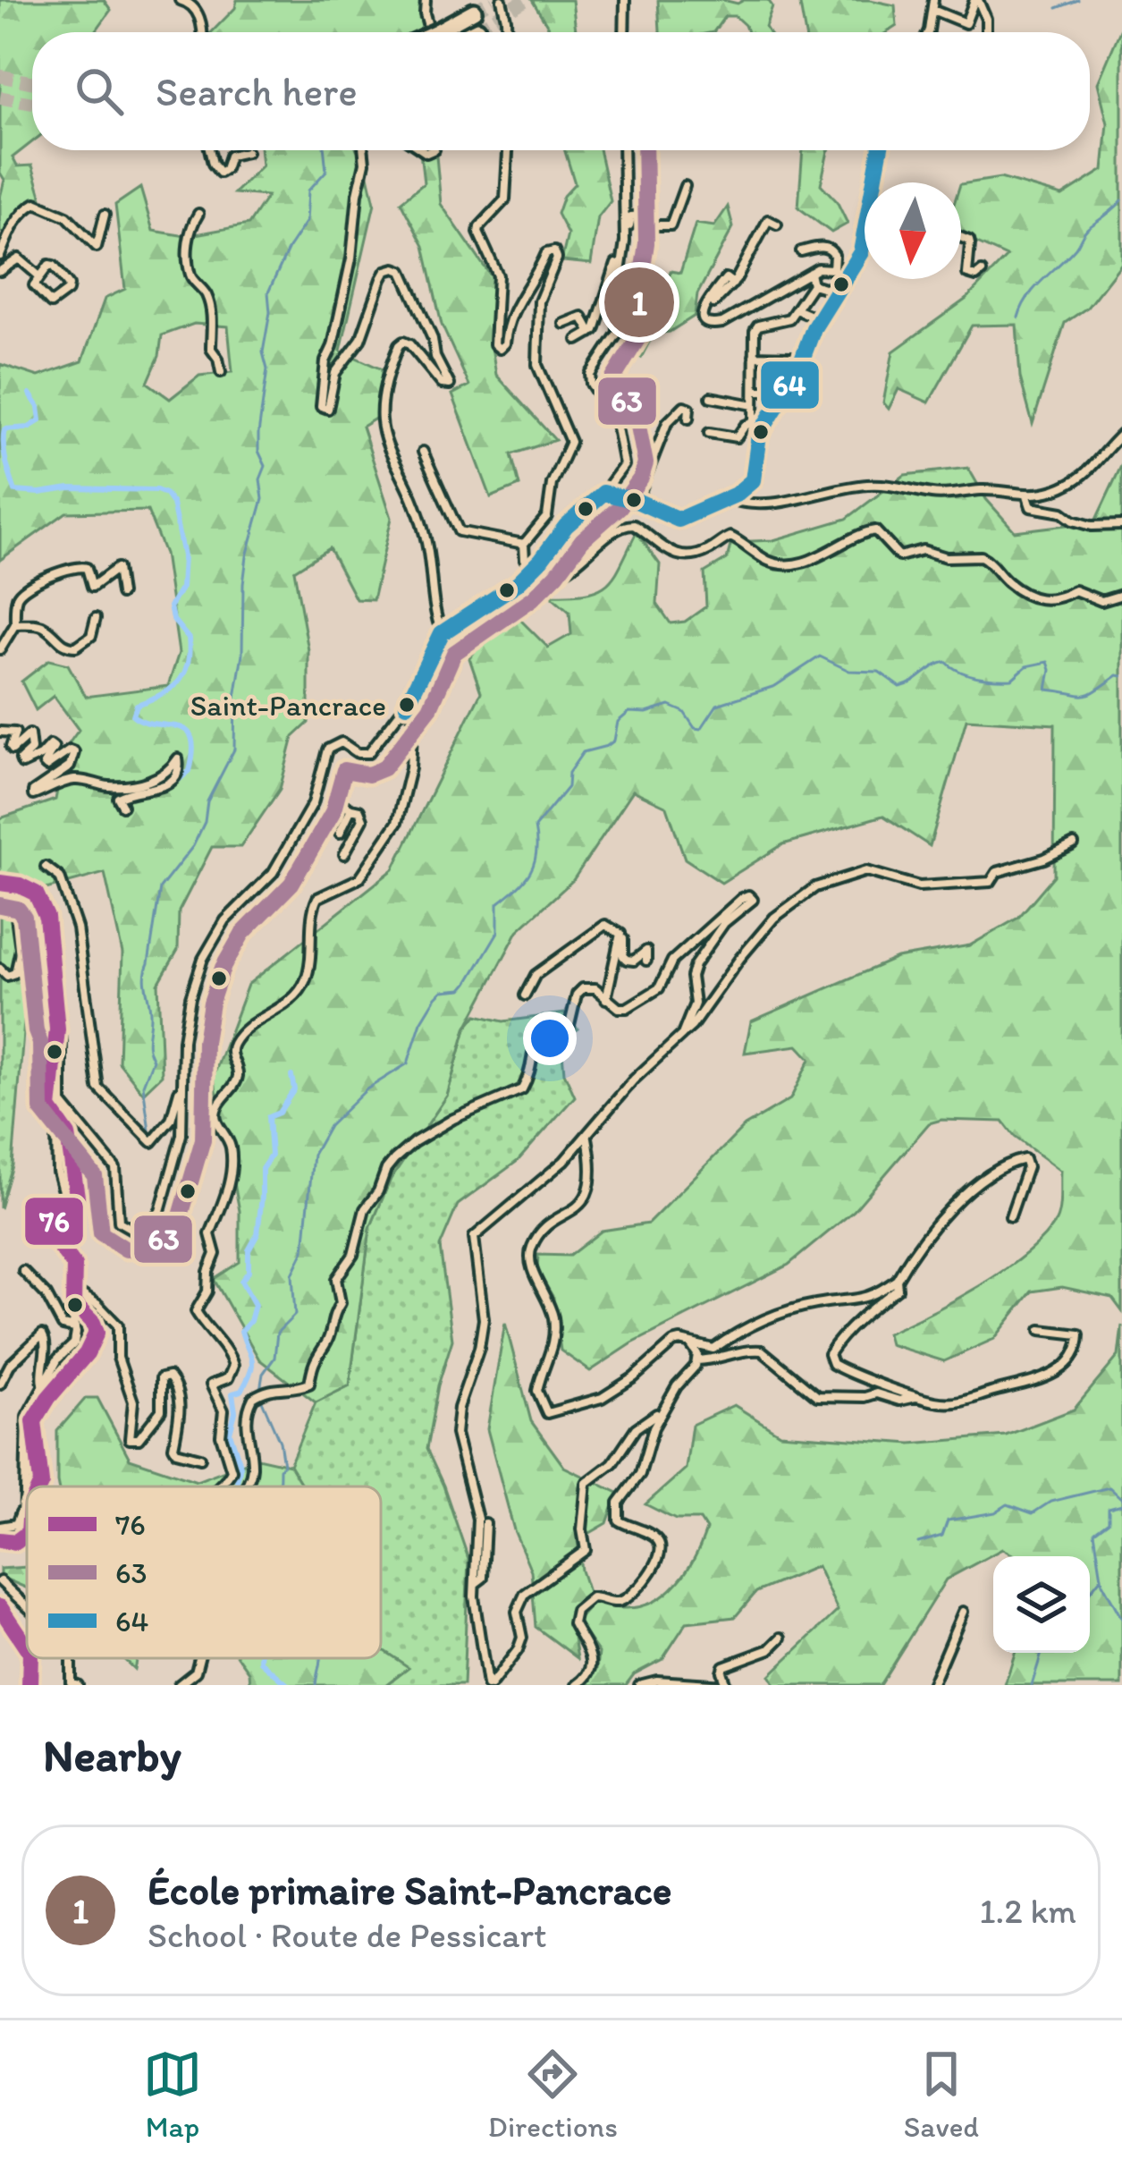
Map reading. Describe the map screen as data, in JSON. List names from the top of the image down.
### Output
{
  "places": ["Saint-Pancrace"],
  "lines": ["transit line 63", "transit line 64", "transit line 76"],
  "legend": ["76", "63", "64"],
  "north": "bottom",
  "page": {
    "search": "Search here",
    "pins": "1",
    "heading": "Nearby",
    "list": [
      {
        "mark": "1",
        "name": "École primaire Saint-Pancrace",
        "note": "School · Route de Pessicart",
        "value": "1.2 km"
      }
    ],
    "nav": ["Map", "Directions", "Saved"]
  }
}
